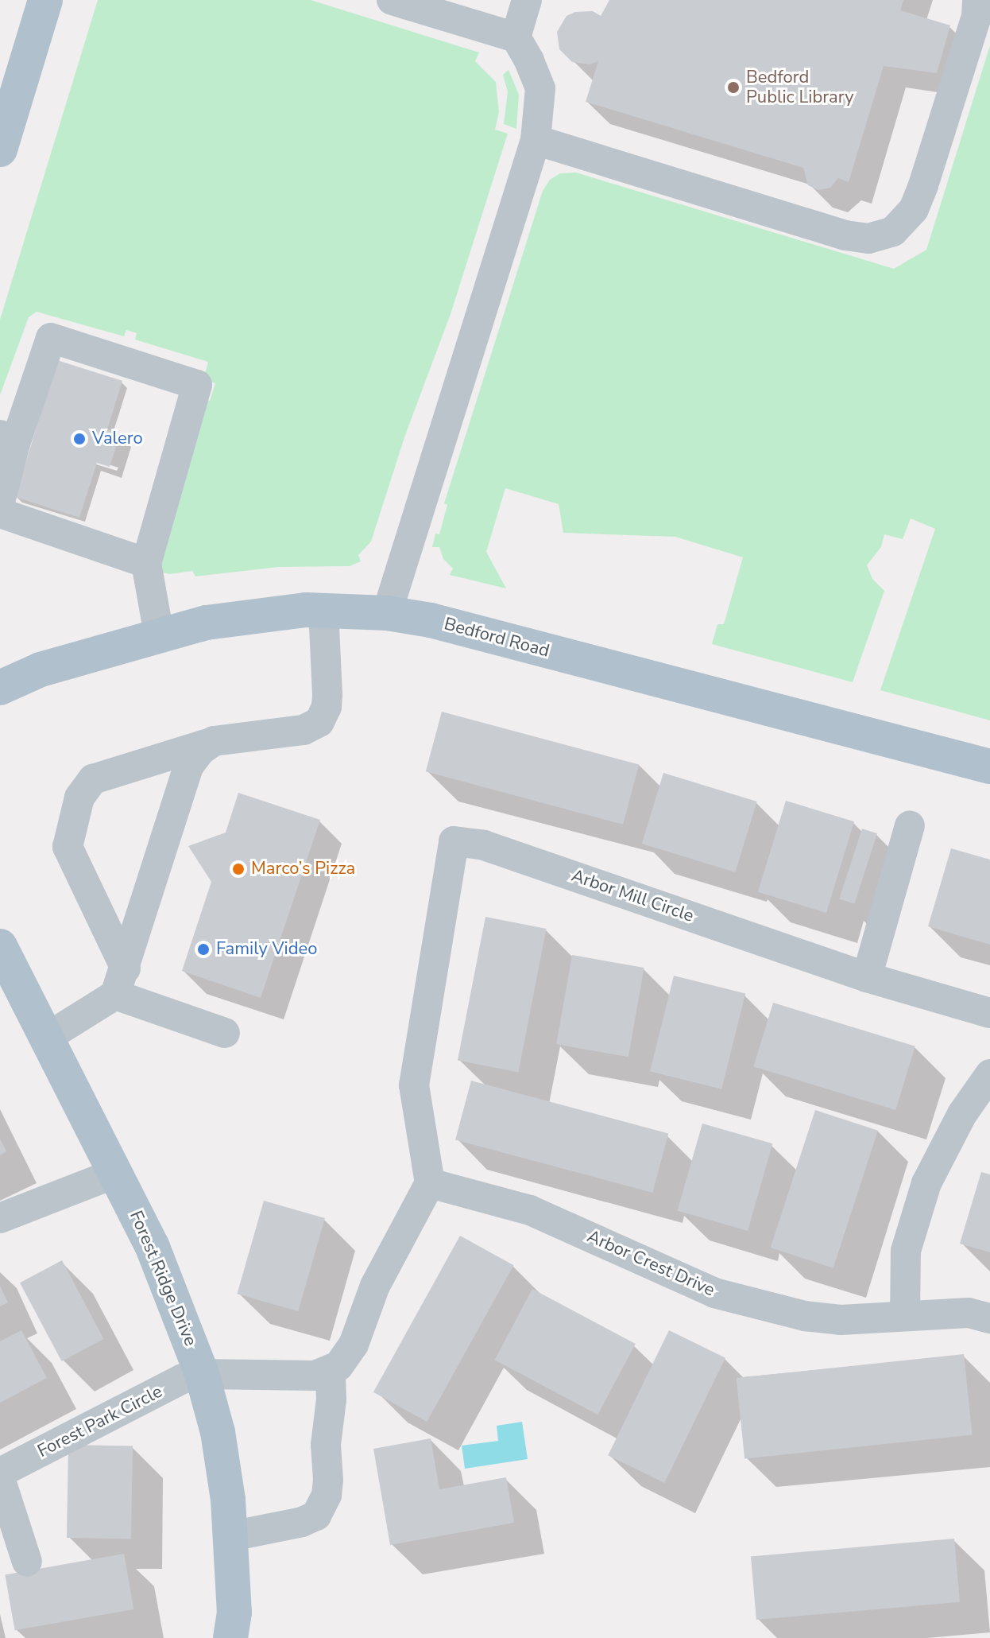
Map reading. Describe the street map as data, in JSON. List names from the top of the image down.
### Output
{
  "streets": {
    "main road": ["Bedford Road", "Forest Ridge Drive"],
    "lane": ["Arbor Mill Circle", "Arbor Crest Drive", "Forest Park Circle"]
  },
  "crossings": [
    ["Arbor Mill Circle", "Arbor Crest Drive"],
    ["Forest Ridge Drive", "Forest Park Circle"]
  ],
  "places": [
    "Bedford Public Library",
    "Valero",
    "Marco’s Pizza",
    "Family Video"
  ]
}
